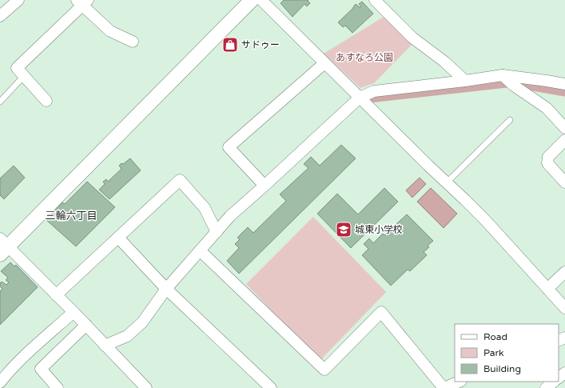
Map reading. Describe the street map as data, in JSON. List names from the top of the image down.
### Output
{
  "districts": ["三輪六丁目"],
  "parks": ["あすなろ公園"],
  "places": {
    "shop": ["サドゥー"],
    "school or university": ["城東小学校"]
  },
  "legend": ["Road", "Park", "Building"]
}
